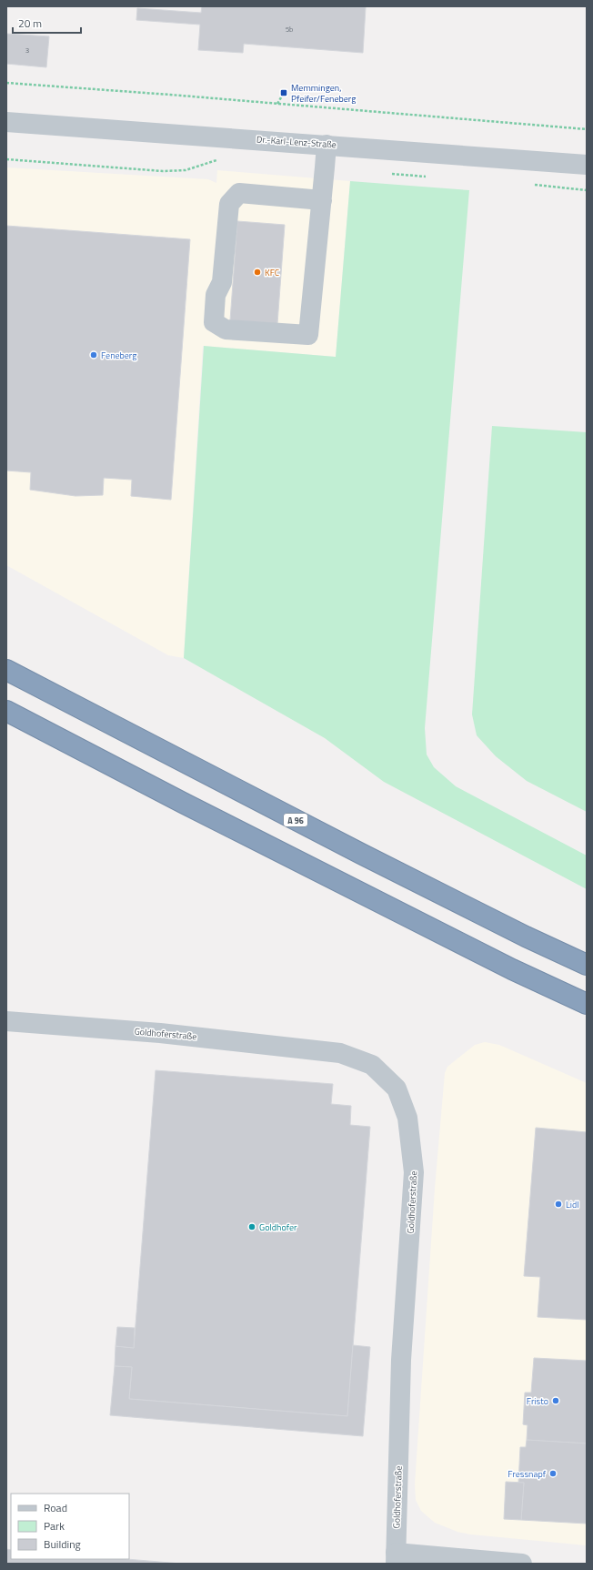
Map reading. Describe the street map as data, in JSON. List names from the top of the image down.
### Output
{
  "streets": {
    "highway": ["A 96"],
    "street": ["Dr.-Karl-Lenz-Straße", "Goldhoferstraße"]
  },
  "places": {
    "transit": ["Memmingen, Pfeifer/Feneberg"],
    "other": [
      "KFC",
      "Feneberg",
      "Lidl",
      "Goldhofer",
      "Fristo",
      "Fressnapf"
    ]
  },
  "house_numbers": ["5b", "3"],
  "legend": ["Road", "Park", "Building"],
  "scale_bar": "20 m"
}
